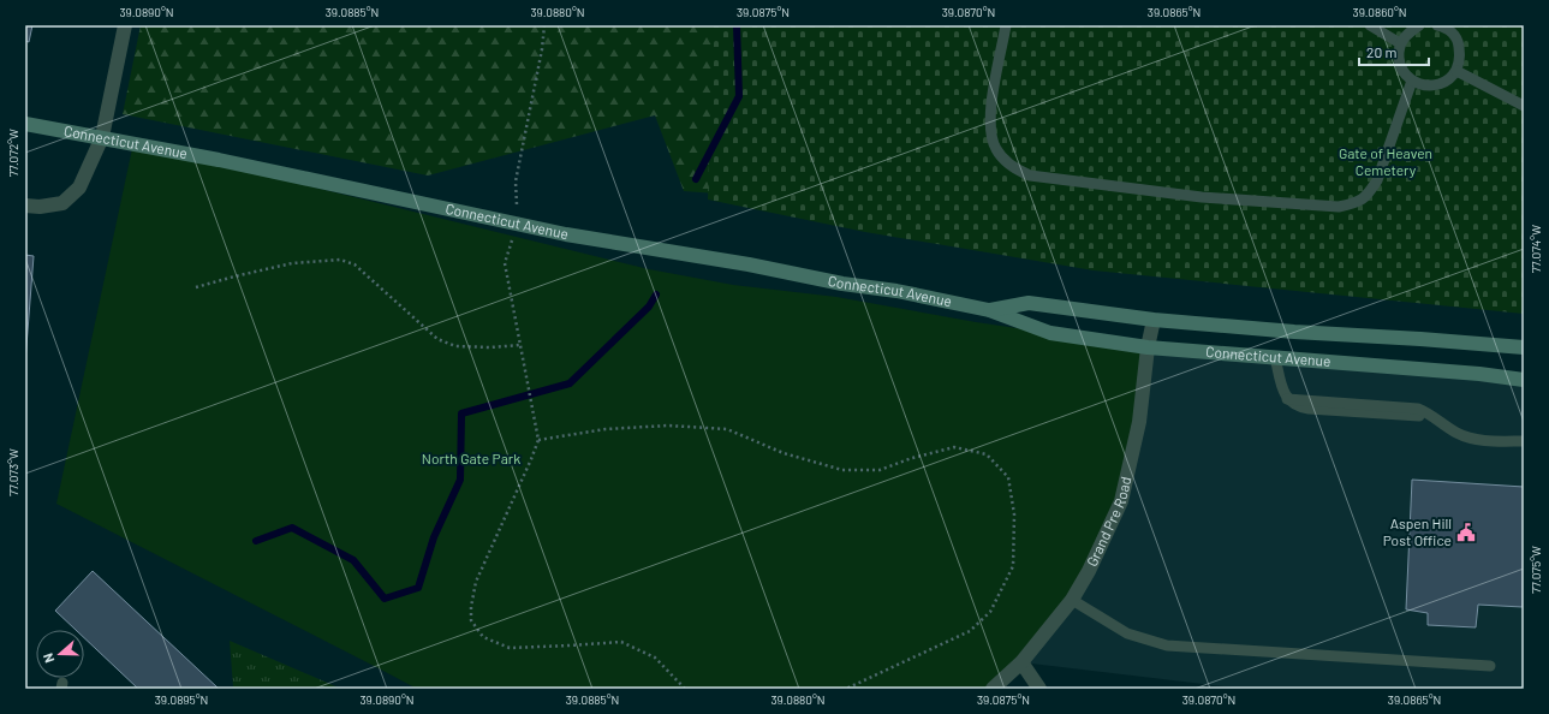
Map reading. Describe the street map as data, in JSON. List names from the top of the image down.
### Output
{
  "streets": {
    "main road": ["Connecticut Avenue"],
    "street": ["Grand Pre Road"]
  },
  "crossings": [
    ["Connecticut Avenue", "Grand Pre Road"]
  ],
  "parks": ["Gate of Heaven Cemetery", "North Gate Park"],
  "places": {
    "public building": ["Aspen Hill Post Office"]
  },
  "scale_bar": "20 m",
  "north": "left",
  "coordinates": [
    "39.0890°N",
    "39.0885°N",
    "39.0880°N",
    "39.0875°N",
    "39.0870°N",
    "39.0865°N",
    "39.0860°N",
    "77.072°W",
    "77.074°W",
    "77.073°W",
    "77.075°W",
    "39.0895°N"
  ]
}
